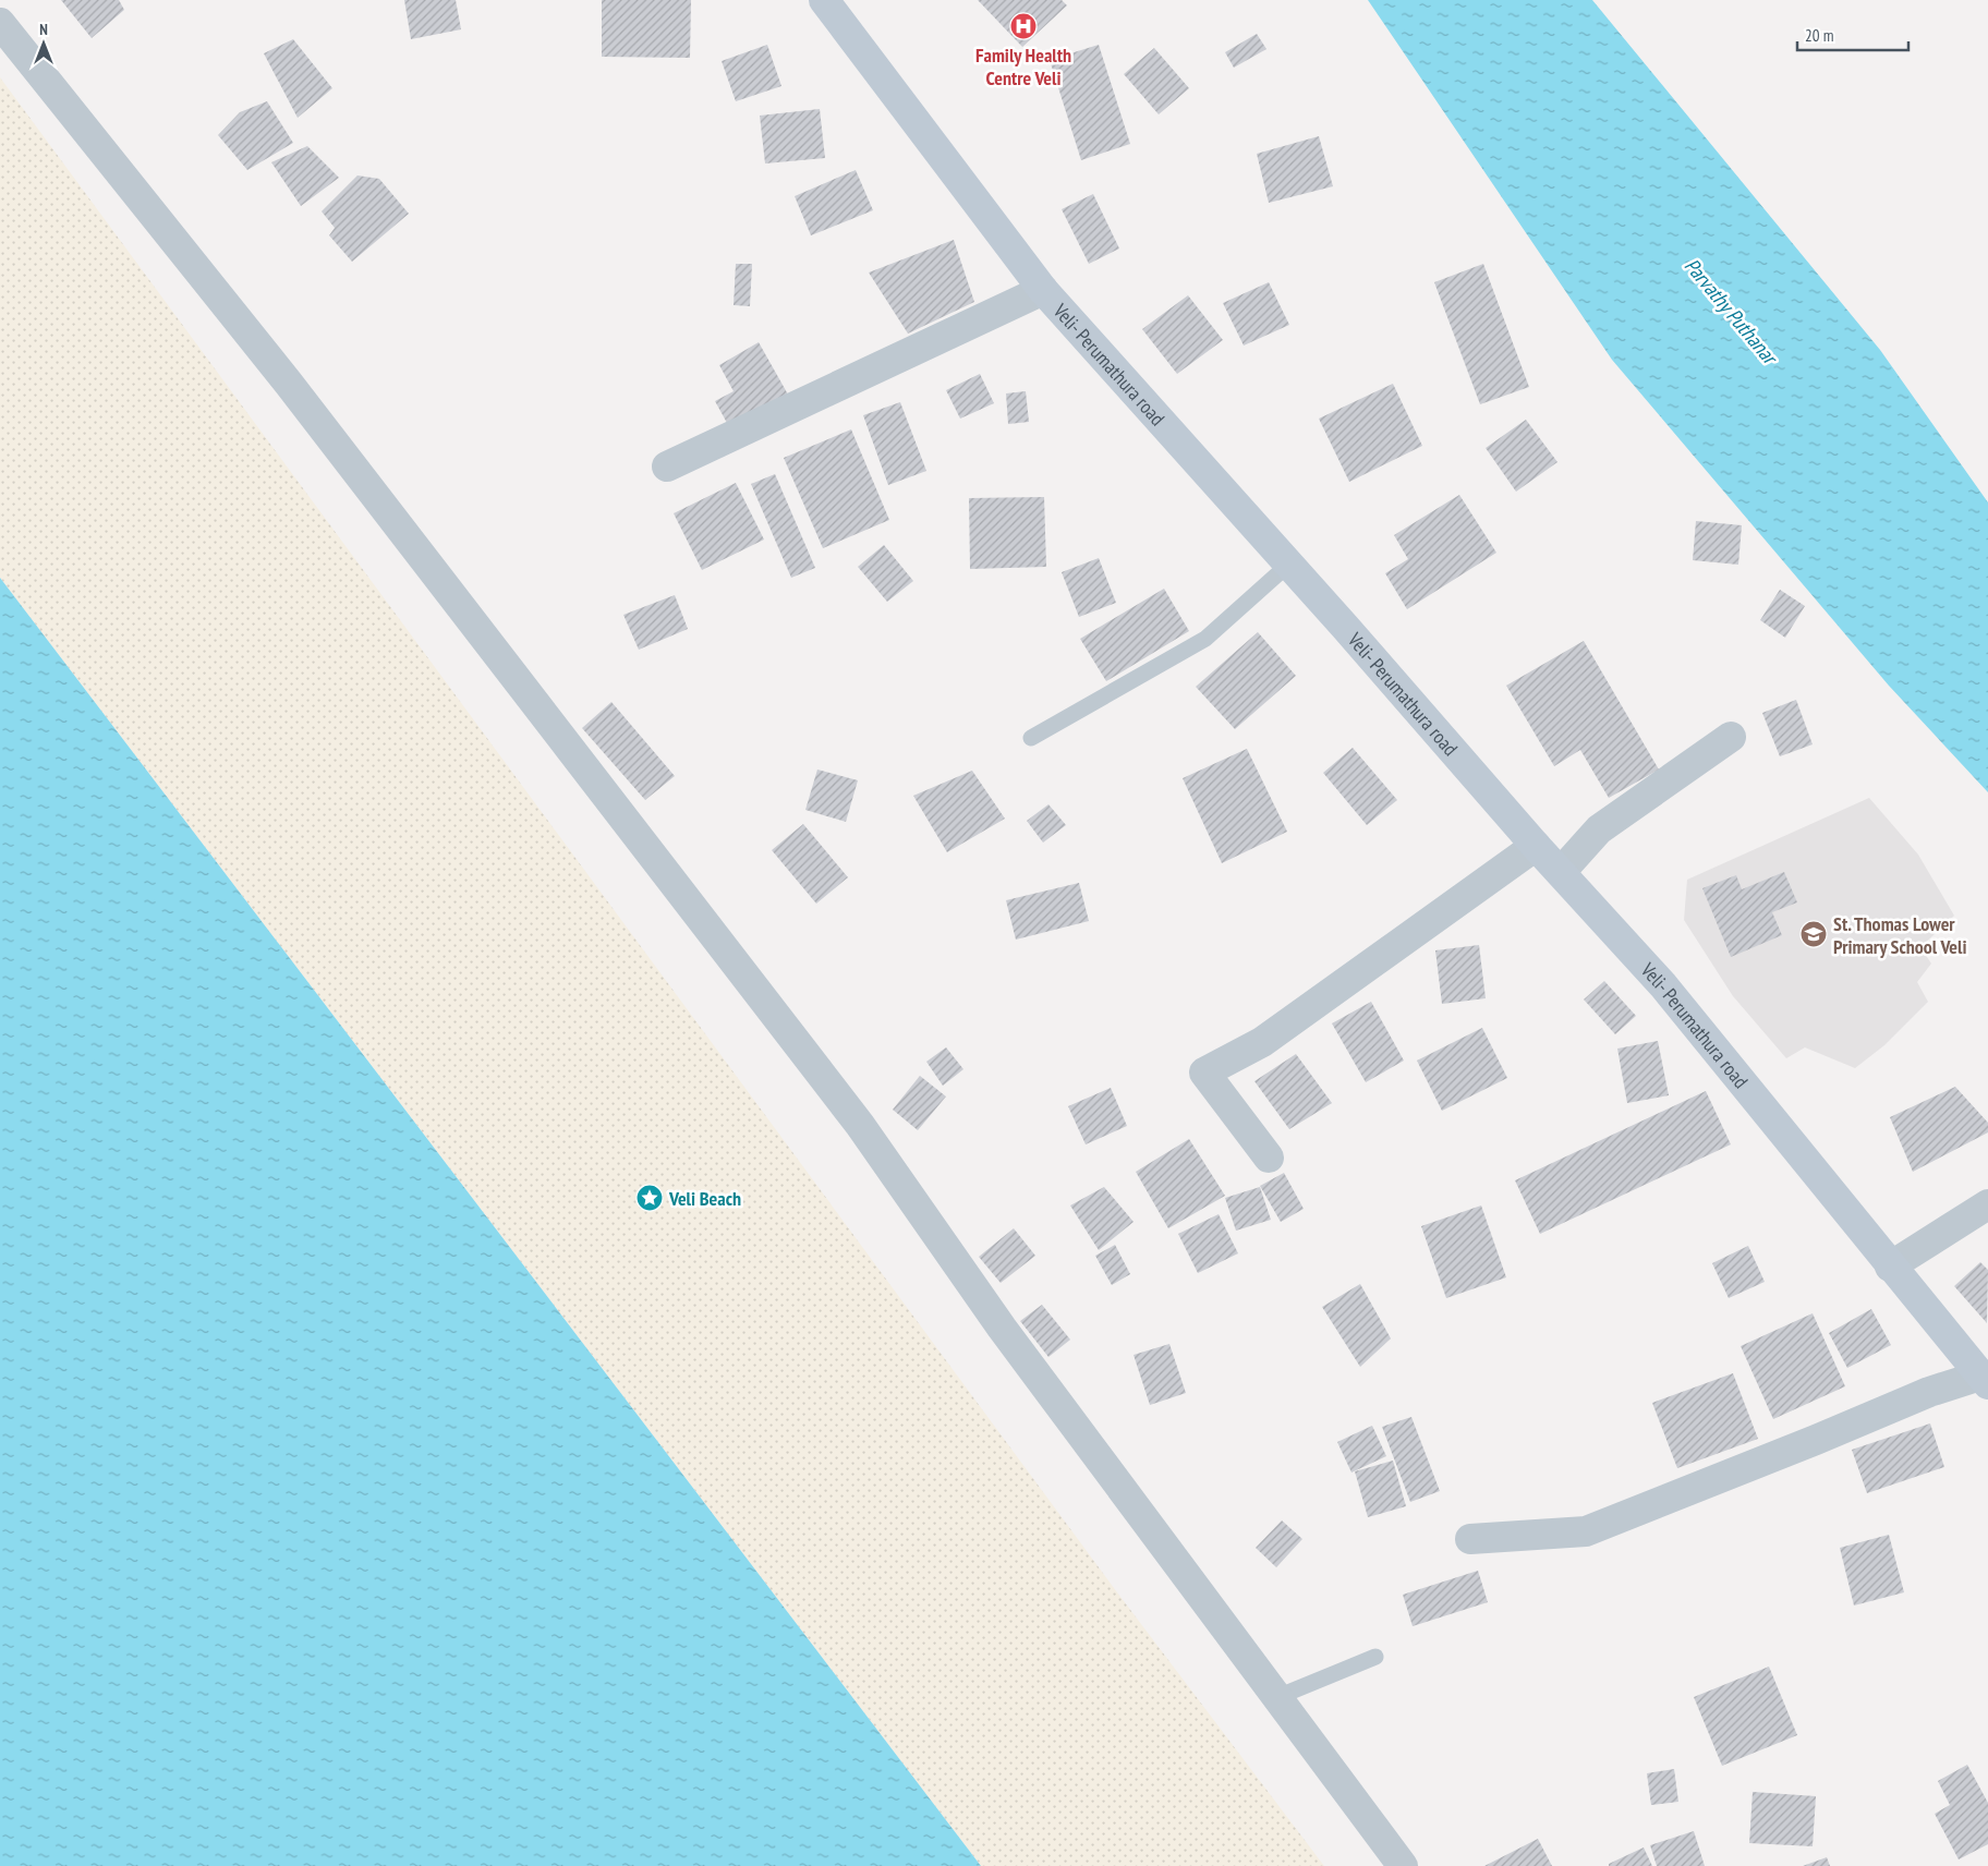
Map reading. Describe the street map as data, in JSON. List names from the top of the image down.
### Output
{
  "streets": {
    "main road": ["Veli- Perumathura road"]
  },
  "water": ["Parvathy Puthanar"],
  "places": {
    "hospital": ["Family Health Centre Veli"],
    "school or university": ["St. Thomas Lower Primary School Veli"],
    "place": ["Veli Beach"]
  },
  "scale_bar": "20 m",
  "north": "top"
}
